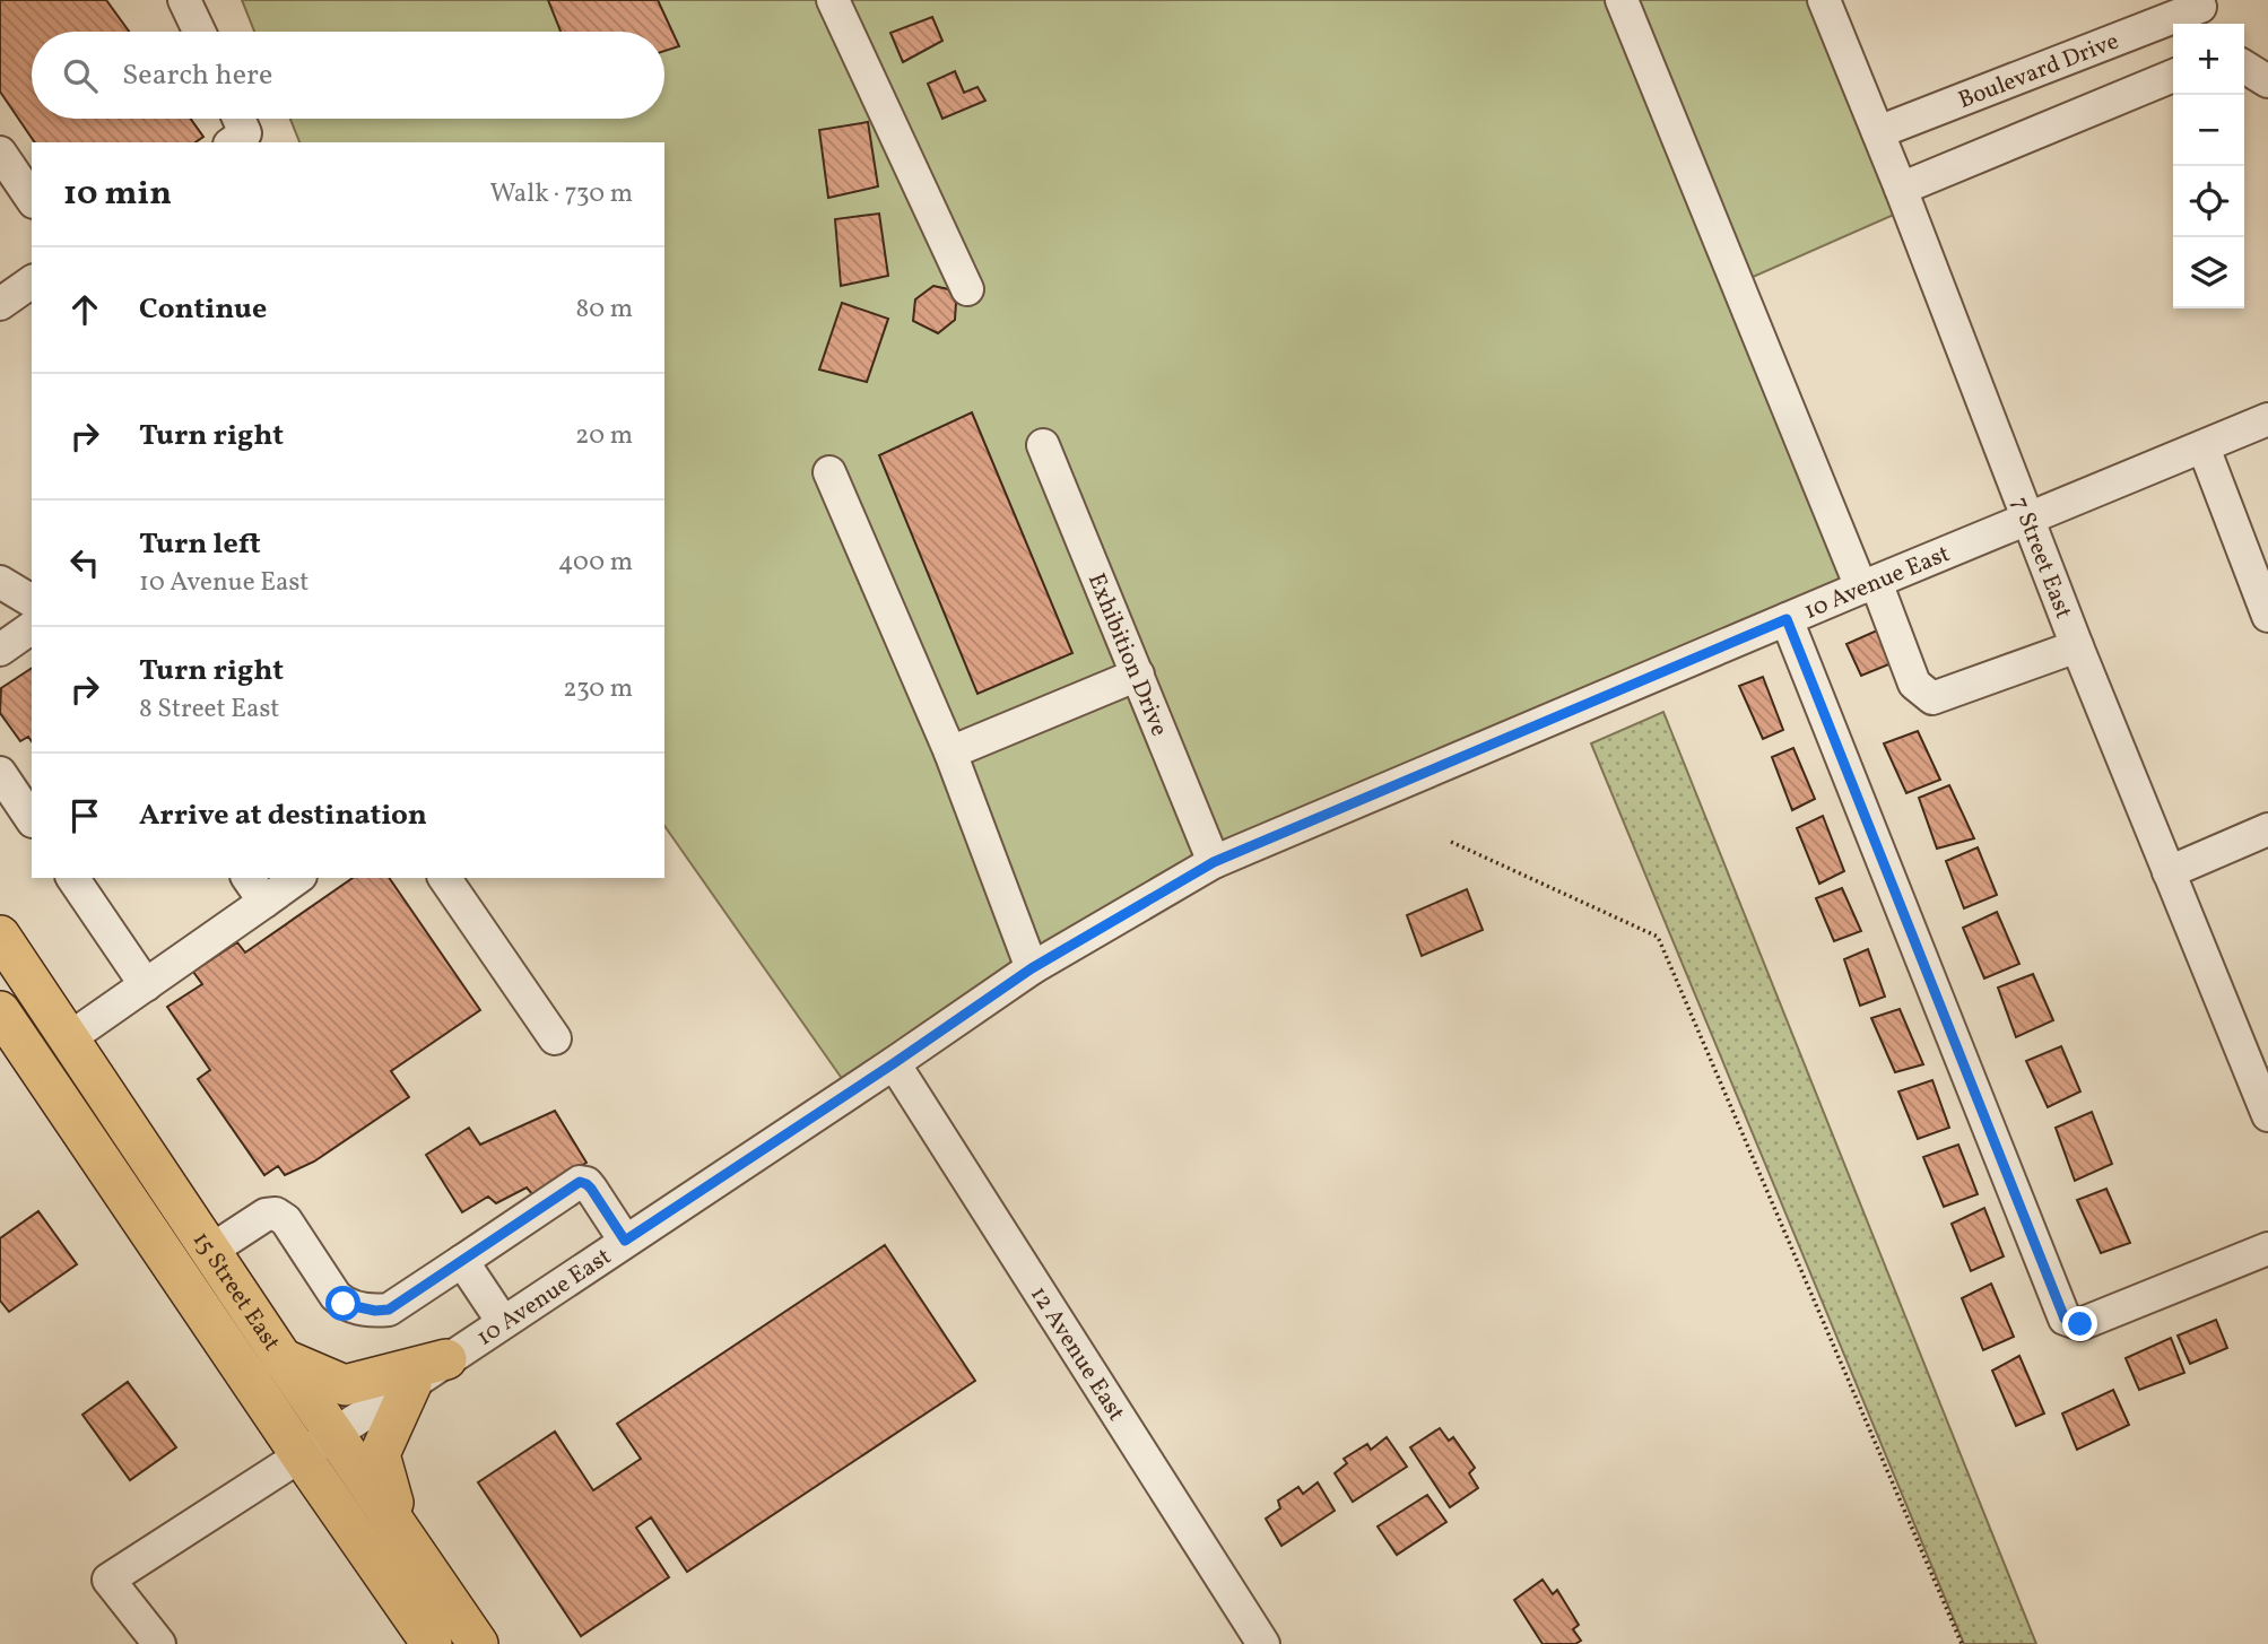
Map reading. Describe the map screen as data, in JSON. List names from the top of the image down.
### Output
{
  "streets": {
    "main road": ["15 Street East"],
    "street": [
      "Boulevard Drive",
      "7 Street East",
      "10 Avenue East",
      "Exhibition Drive",
      "12 Avenue East"
    ]
  },
  "crossings": [
    ["Boulevard Drive", "7 Street East"],
    ["7 Street East", "10 Avenue East"],
    ["10 Avenue East", "Exhibition Drive"],
    ["10 Avenue East", "15 Street East"],
    ["10 Avenue East", "12 Avenue East"]
  ],
  "page": {
    "map_buttons": ["+", "−"],
    "search": "Search here",
    "heading": ["10 min", "Walk · 730 m"],
    "list": [
      ["Continue", "80 m"],
      ["Turn right", "20 m"],
      ["Turn left", "10 Avenue East", "400 m"],
      ["Turn right", "8 Street East", "230 m"],
      "Arrive at destination"
    ]
  }
}
